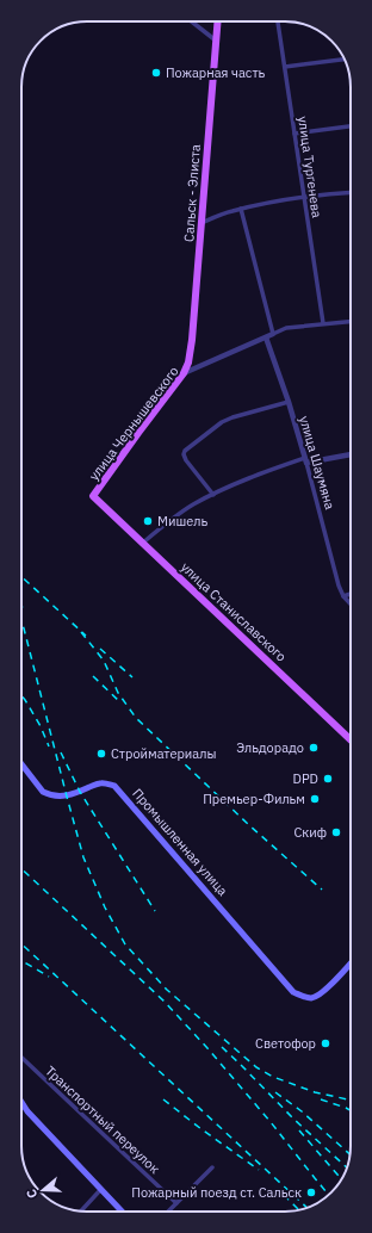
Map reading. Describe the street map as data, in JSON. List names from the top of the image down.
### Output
{
  "streets": {
    "main road": [
      "Сальск - Элиста",
      "улица Чернышевского",
      "улица Станиславского",
      "Промышленная улица"
    ],
    "street": ["улица Тургенева", "улица Шаумяна", "Транспортный переулок"]
  },
  "crossings": [
    ["улица Тургенева", "улица Чернышевского"],
    ["Сальск - Элиста", "улица Чернышевского"],
    ["улица Чернышевского", "улица Шаумяна"],
    ["улица Чернышевского", "улица Станиславского"]
  ],
  "places": [
    "Пожарная часть",
    "Мишель",
    "Эльдорадо",
    "Стройматериалы",
    "DPD",
    "Премьер-Фильм",
    "Скиф",
    "Светофор",
    "Пожарный поезд ст. Сальск"
  ],
  "north": "left"
}
